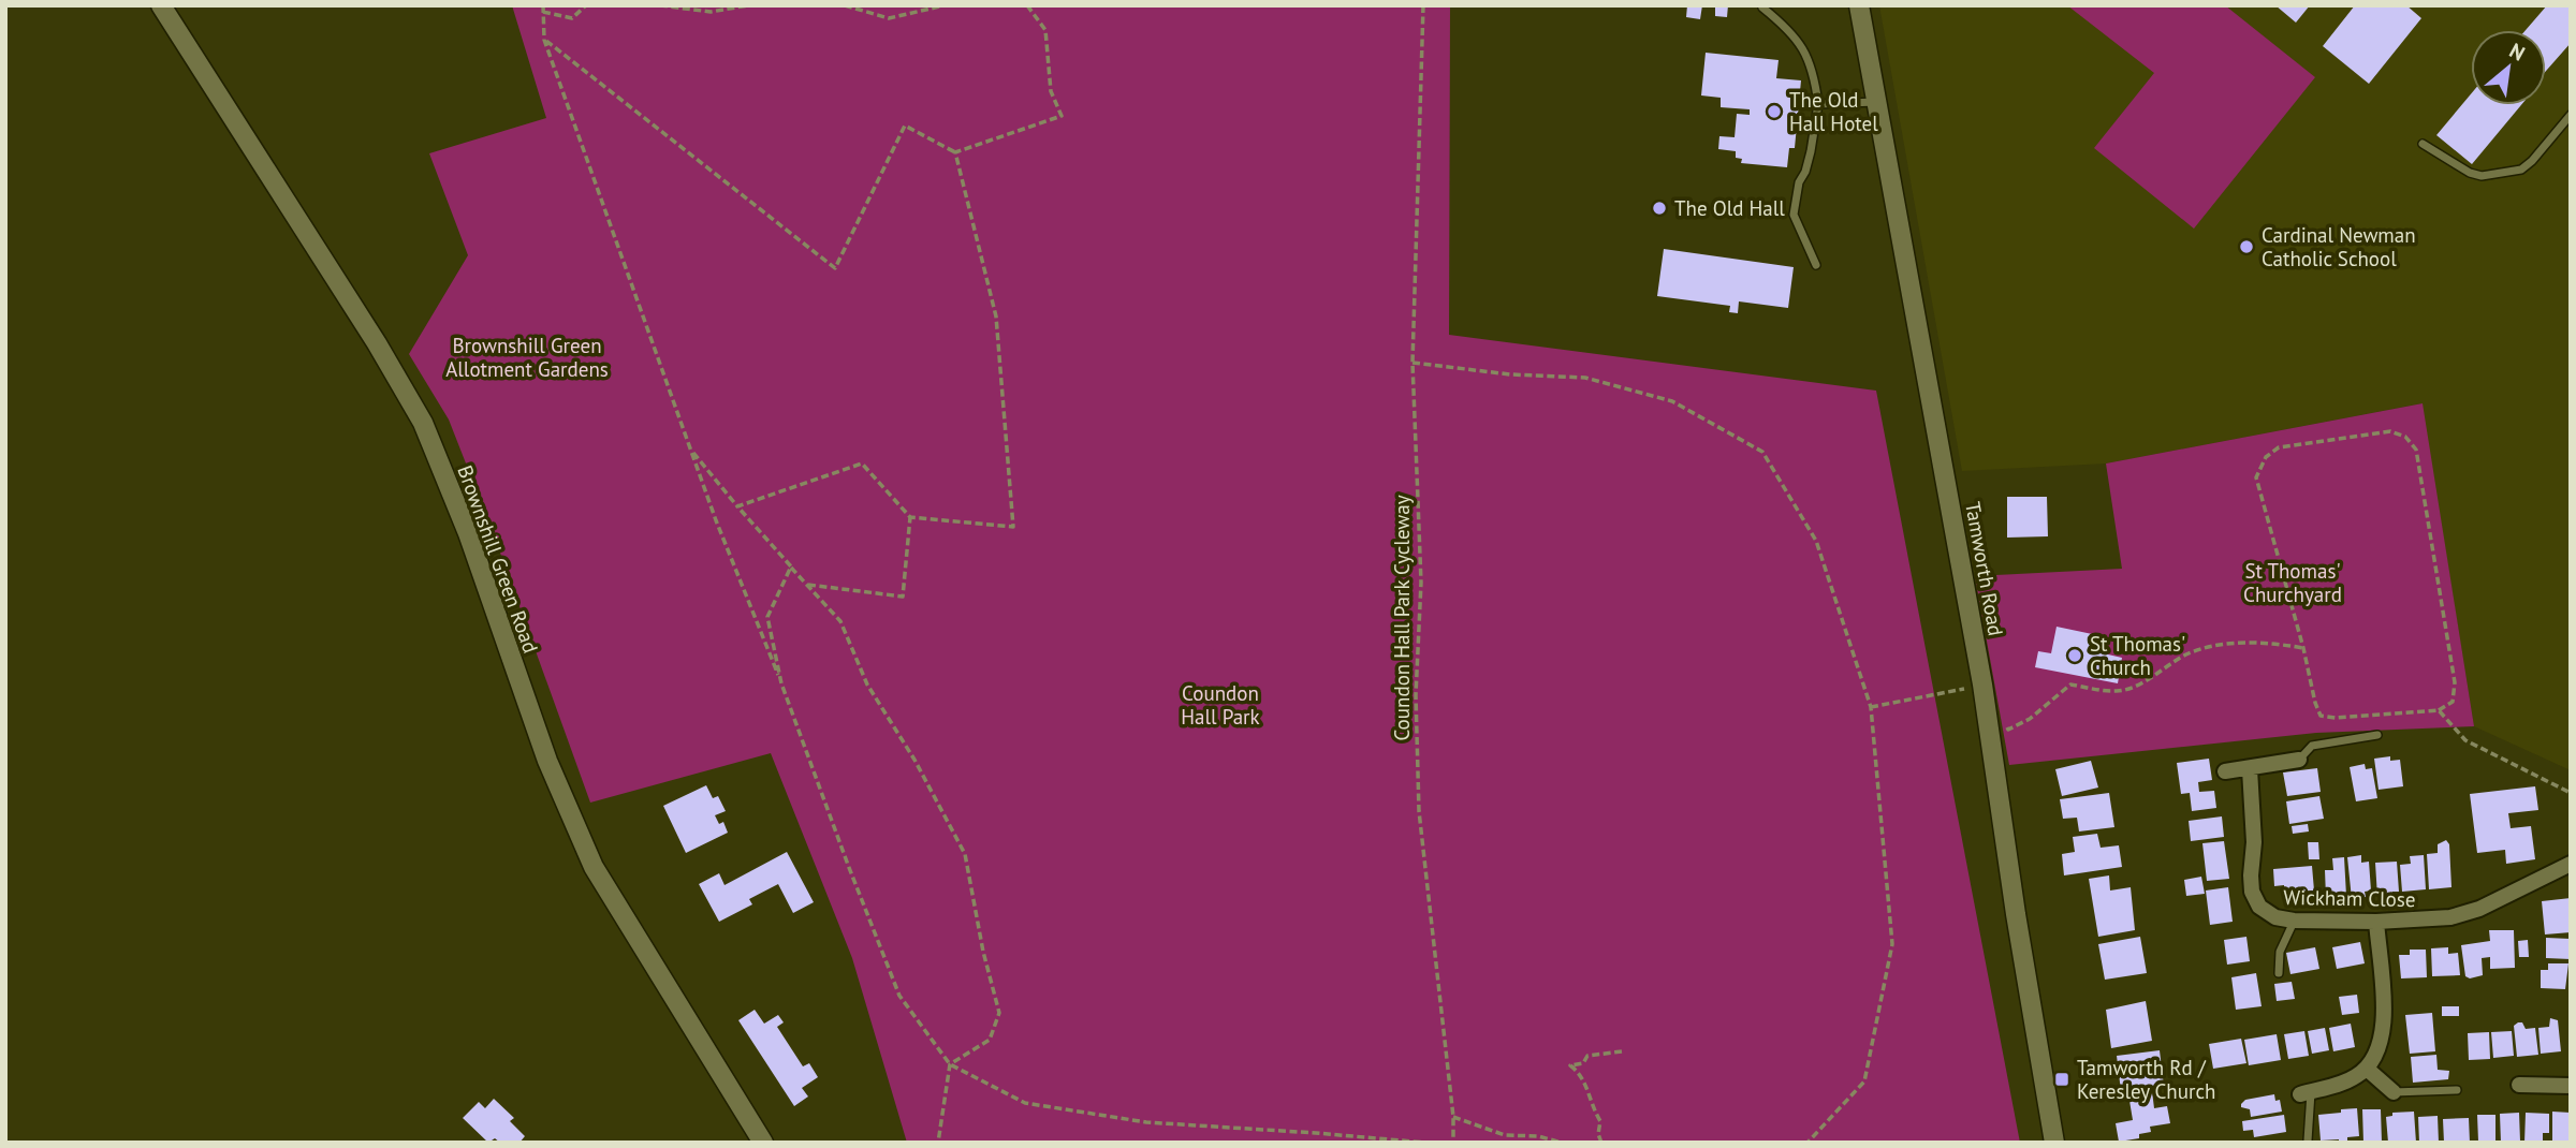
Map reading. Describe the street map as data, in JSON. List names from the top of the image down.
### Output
{
  "streets": {
    "street": ["Brownshill Green Road", "Tamworth Road", "Wickham Close"],
    "path": ["Coundon Hall Park Cycleway"]
  },
  "parks": ["Brownshill Green Allotment Gardens", "St Thomas' Churchyard", "Coundon Hall Park"],
  "places": {
    "other": [
      "The Old Hall Hotel",
      "The Old Hall",
      "Cardinal Newman Catholic School",
      "St Thomas' Church"
    ],
    "transit": ["Tamworth Rd / Keresley Church"]
  },
  "north": "top right"
}
